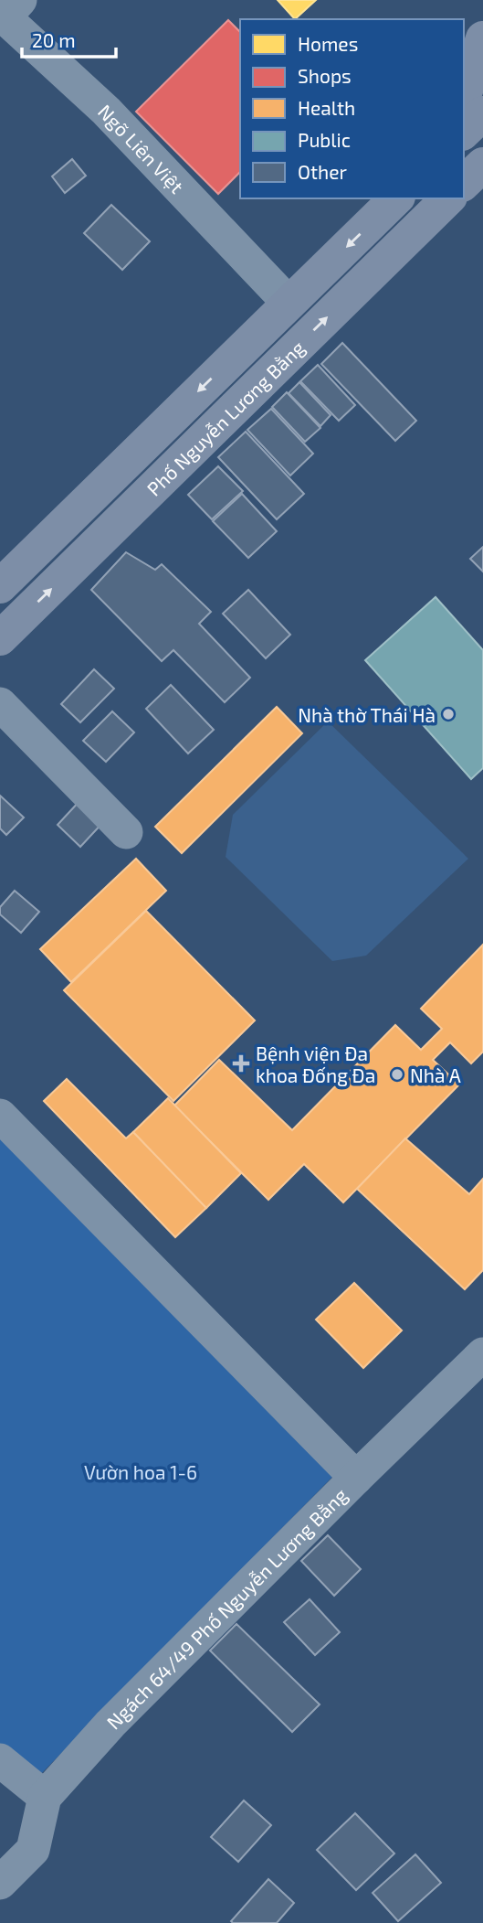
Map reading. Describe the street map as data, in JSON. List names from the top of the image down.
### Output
{
  "streets": {
    "main road": ["Phố Nguyễn Lương Bằng"],
    "street": ["Ngõ Liên Việt", "Ngách 64/49 Phố Nguyễn Lương Bằng"]
  },
  "crossings": [
    ["Ngõ Liên Việt", "Phố Nguyễn Lương Bằng"]
  ],
  "parks": ["Vườn hoa 1-6"],
  "places": {
    "other": ["Nhà thờ Thái Hà", "Nhà A"],
    "health": ["Bệnh viện Đa khoa Đống Đa"]
  },
  "legend": [
    "Homes",
    "Shops",
    "Health",
    "Public",
    "Other"
  ],
  "scale_bar": "20 m"
}
